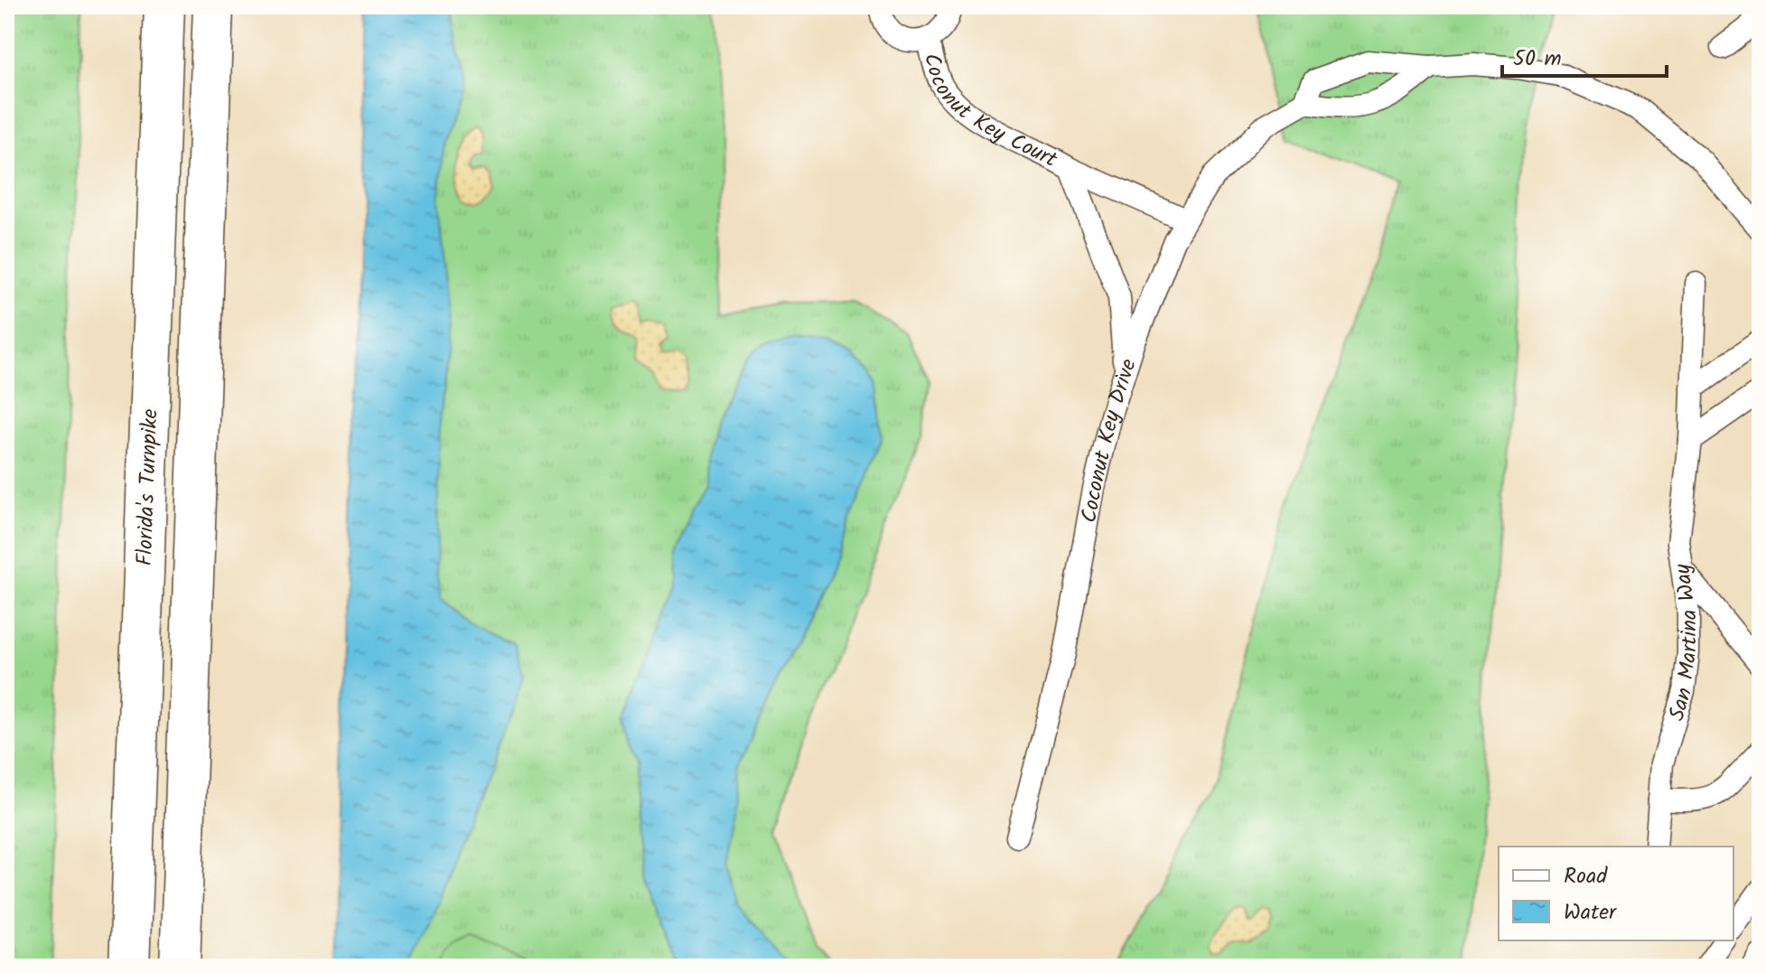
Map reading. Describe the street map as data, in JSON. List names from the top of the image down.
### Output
{
  "streets": {
    "highway": ["Florida's Turnpike"],
    "street": ["Coconut Key Court", "Coconut Key Drive", "San Martina Way"]
  },
  "crossings": [
    ["Coconut Key Court", "Coconut Key Drive"]
  ],
  "legend": ["Road", "Water"],
  "scale_bar": "50 m"
}
